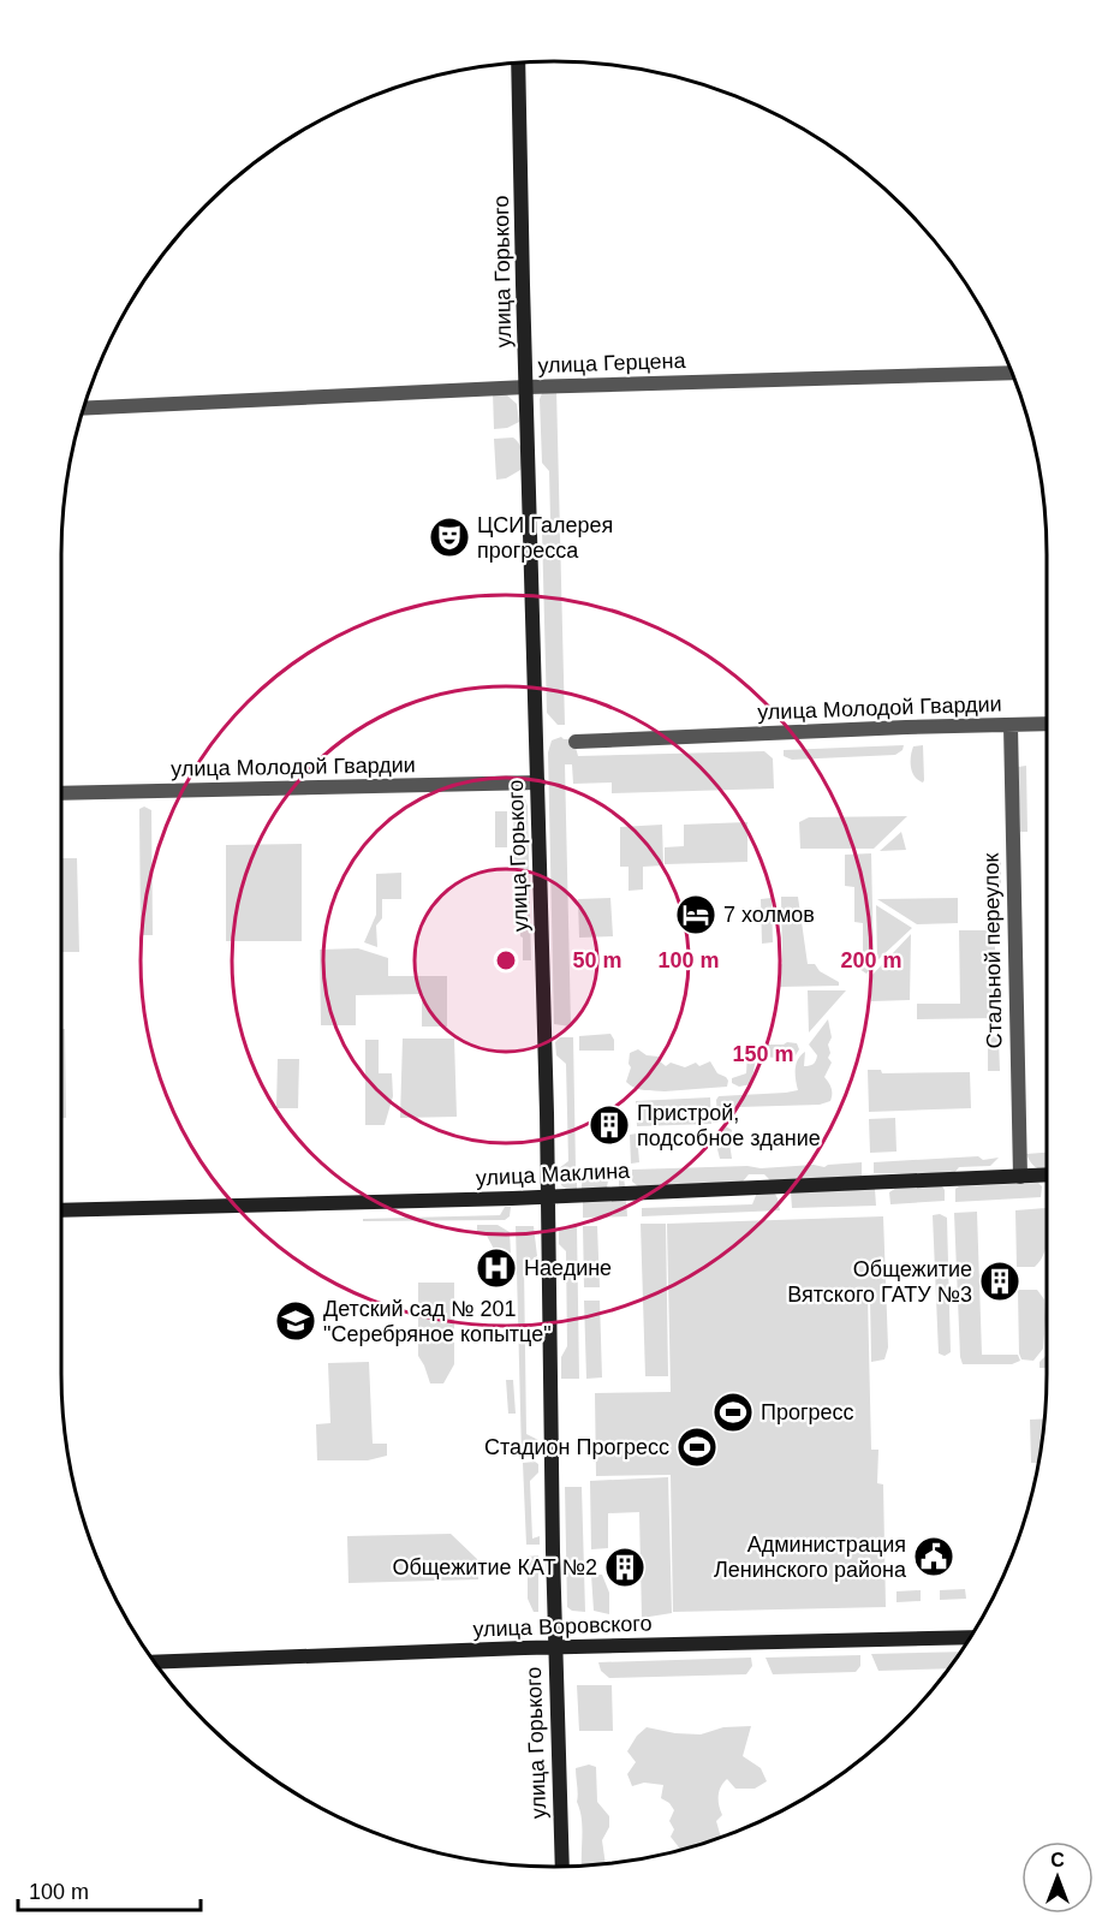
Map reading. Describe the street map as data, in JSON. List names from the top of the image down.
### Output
{
  "streets": {
    "street": [
      "улица Горького",
      "улица Герцена",
      "улица Молодой Гвардии",
      "Стальной переулок",
      "улица Маклина",
      "улица Воровского"
    ]
  },
  "crossings": [
    ["улица Горького", "улица Герцена"],
    ["улица Горького", "улица Молодой Гвардии"],
    ["улица Горького", "улица Маклина"],
    ["улица Горького", "улица Воровского"],
    ["улица Молодой Гвардии", "Стальной переулок"],
    ["Стальной переулок", "улица Маклина"]
  ],
  "places": {
    "theatre": ["ЦСИ Галерея прогресса"],
    "hotel": ["7 холмов"],
    "building": ["Пристрой, подсобное здание", "Общежитие Вятского ГАТУ №3", "Общежитие КАТ №2"],
    "hospital": ["Наедине"],
    "school or university": ["Детский сад № 201 \"Серебряное копытце\""],
    "sports": ["Прогресс", "Стадион Прогресс"],
    "public building": ["Администрация Ленинского района"]
  },
  "scale_bar": "100 m",
  "north": "top",
  "rings": [
    "50 m",
    "100 m",
    "200 m",
    "150 m"
  ]
}
